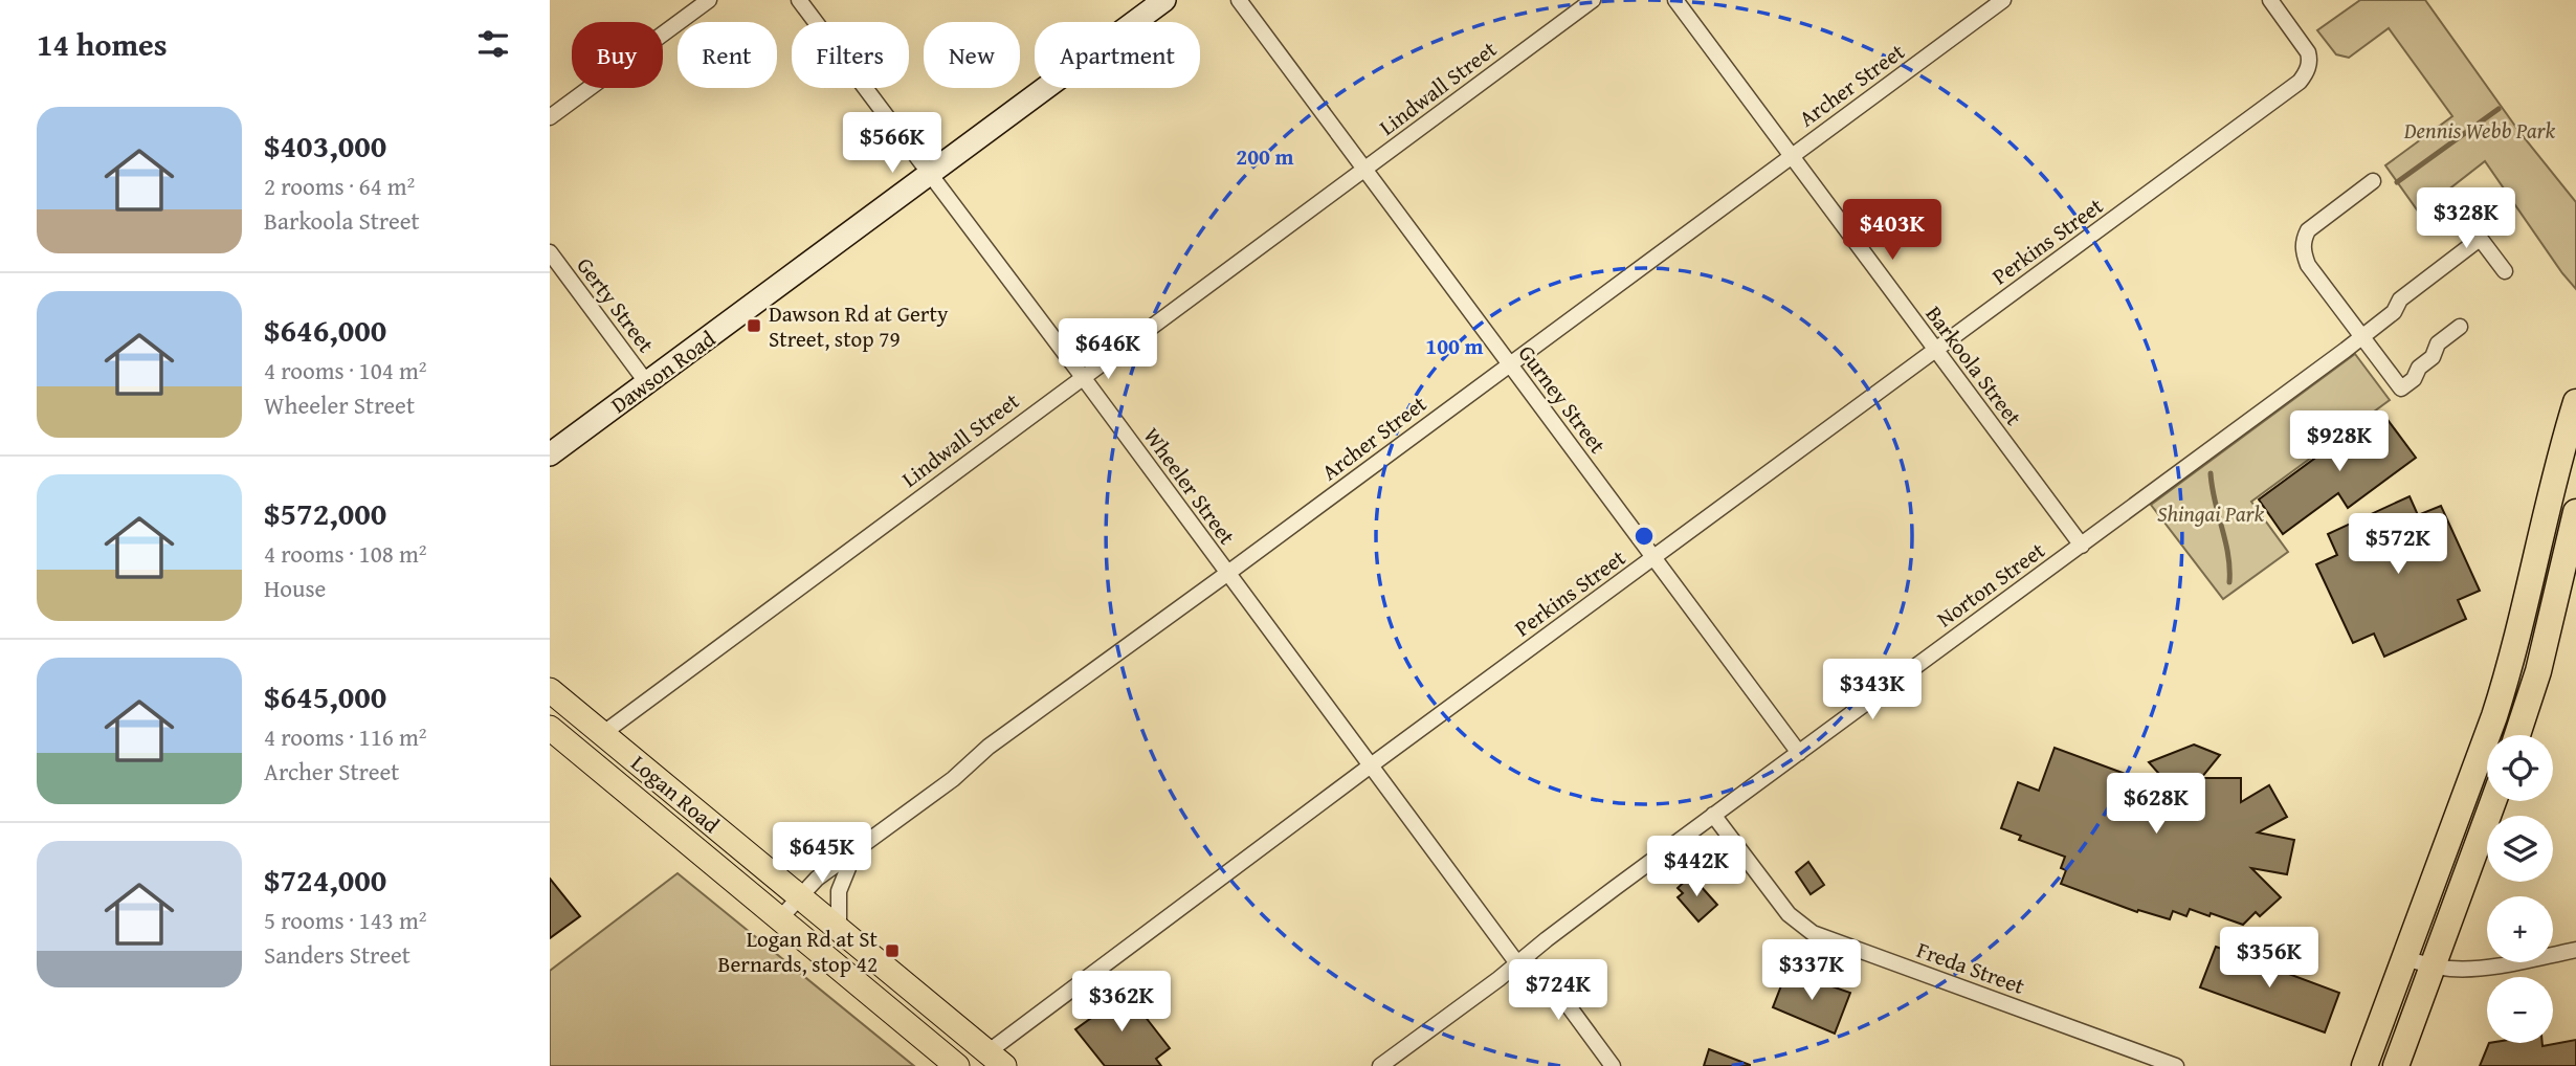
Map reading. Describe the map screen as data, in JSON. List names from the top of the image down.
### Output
{
  "streets": {
    "main road": ["Dawson Road", "Logan Road"],
    "street": [
      "Archer Street",
      "Lindwall Street",
      "Perkins Street",
      "Gerty Street",
      "Barkoola Street",
      "Gurney Street",
      "Wheeler Street",
      "Norton Street",
      "Freda Street"
    ]
  },
  "crossings": [
    ["Archer Street", "Barkoola Street"],
    ["Archer Street", "Gurney Street"],
    ["Archer Street", "Wheeler Street"],
    ["Archer Street", "Logan Road"],
    ["Lindwall Street", "Gurney Street"],
    ["Lindwall Street", "Wheeler Street"],
    ["Lindwall Street", "Logan Road"],
    ["Perkins Street", "Barkoola Street"],
    ["Perkins Street", "Gurney Street"],
    ["Perkins Street", "Wheeler Street"],
    ["Perkins Street", "Logan Road"],
    ["Gerty Street", "Dawson Road"],
    ["Barkoola Street", "Norton Street"],
    ["Dawson Road", "Wheeler Street"],
    ["Gurney Street", "Norton Street"],
    ["Wheeler Street", "Norton Street"],
    ["Norton Street", "Freda Street"]
  ],
  "parks": ["Dennis Webb Park", "Shingai Park"],
  "places": {
    "transit": ["Dawson Rd at Gerty Street, stop 79", "Logan Rd at St Bernards, stop 42"]
  },
  "page": {
    "heading": "14 homes",
    "chip": [
      "Buy",
      "Rent",
      "Filters",
      "New",
      "Apartment"
    ],
    "list": [
      {
        "name": "$403,000",
        "note": "2 rooms · 64 m² · Barkoola Street"
      },
      {
        "name": "$646,000",
        "note": "4 rooms · 104 m² · Wheeler Street"
      },
      {
        "name": "$572,000",
        "note": "4 rooms · 108 m² · House"
      },
      {
        "name": "$645,000",
        "note": "4 rooms · 116 m² · Archer Street"
      },
      {
        "name": "$724,000",
        "note": "5 rooms · 143 m² · Sanders Street"
      }
    ],
    "price": [
      "$566K",
      "$328K",
      "$403K",
      "$646K",
      "$928K",
      "$572K",
      "$343K",
      "$628K",
      "$645K",
      "$442K",
      "$356K",
      "$337K",
      "$724K",
      "$362K"
    ],
    "map_buttons": ["+", "−"]
  },
  "rings": ["200 m", "100 m"]
}
